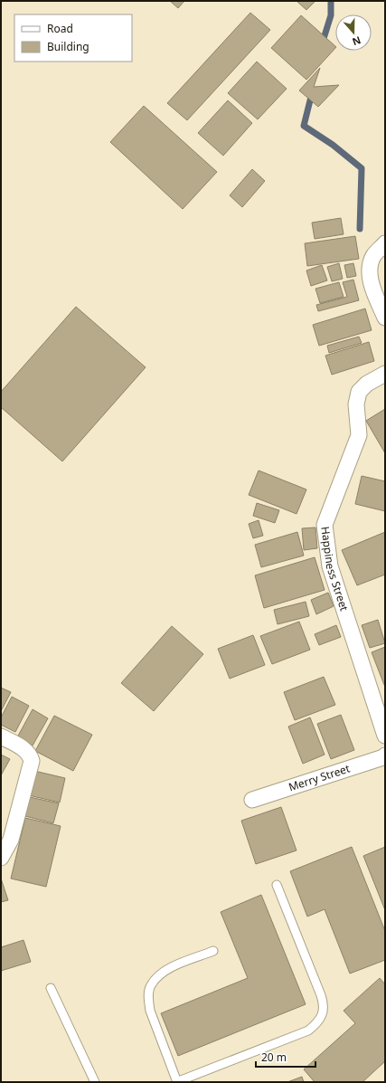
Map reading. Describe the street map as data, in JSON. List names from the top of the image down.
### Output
{
  "streets": {
    "street": ["Happiness Street", "Merry Street"]
  },
  "legend": ["Road", "Building"],
  "scale_bar": "20 m",
  "north": "bottom"
}
